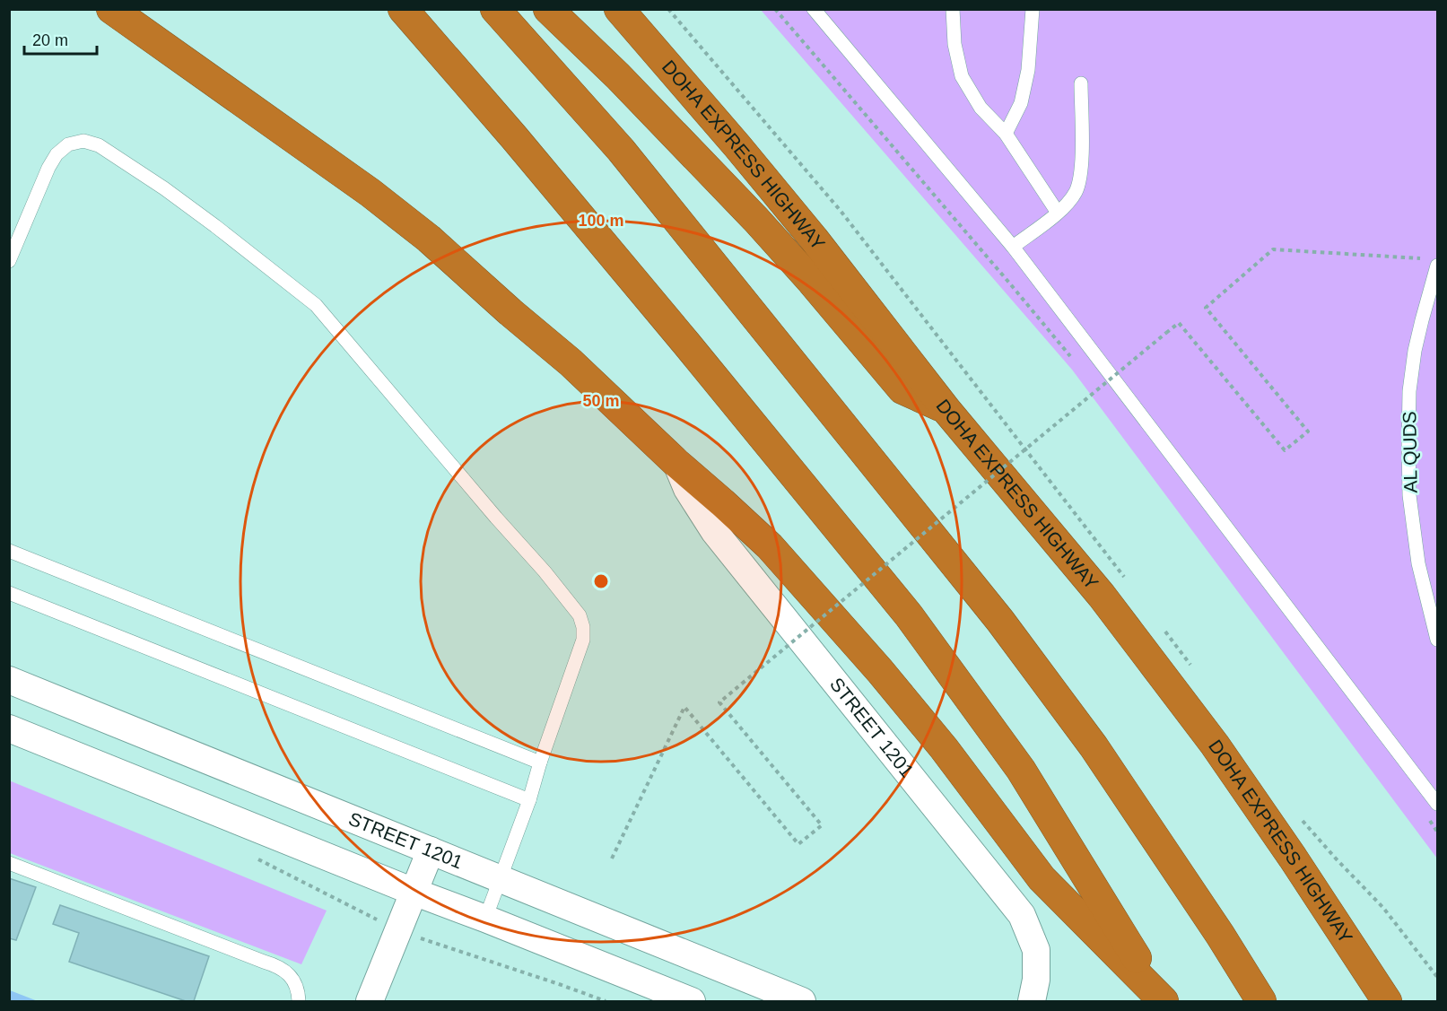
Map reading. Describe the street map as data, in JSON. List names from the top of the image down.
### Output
{
  "streets": {
    "highway": ["DOHA EXPRESS HIGHWAY"],
    "street": ["STREET 1201"],
    "lane": ["AL QUDS"]
  },
  "scale_bar": "20 m",
  "rings": ["100 m", "50 m"]
}
